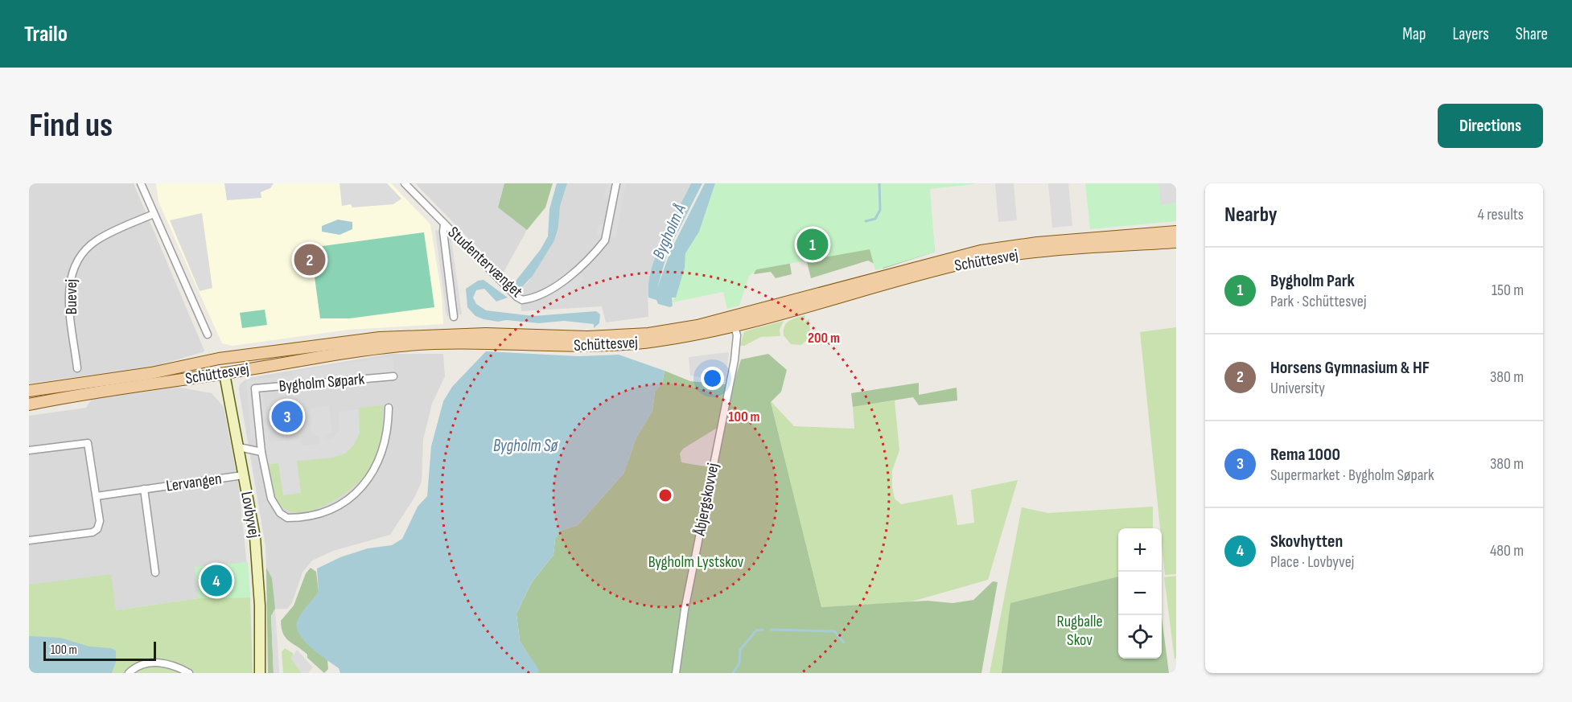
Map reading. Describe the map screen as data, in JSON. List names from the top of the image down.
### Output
{
  "streets": {
    "main road": ["Schüttesvej"],
    "street": [
      "Studentervænget",
      "Buevej",
      "Bygholm Søpark",
      "Lervangen",
      "Åbjergskovvej",
      "Lovbyvej"
    ]
  },
  "crossings": [
    ["Schüttesvej", "Åbjergskovvej"],
    ["Schüttesvej", "Lovbyvej"],
    ["Lervangen", "Lovbyvej"]
  ],
  "water": ["Bygholm Å", "Bygholm Sø"],
  "parks": ["Bygholm Lystskov", "Rugballe Skov"],
  "scale_bar": "100 m",
  "page": {
    "header": "Trailo",
    "nav": ["Map", "Layers", "Share"],
    "buttons": "Directions",
    "title": "Find us",
    "heading": ["Nearby", "4 results"],
    "pins": [
      "1",
      "2",
      "3",
      "4"
    ],
    "list": [
      {
        "mark": "1",
        "name": "Bygholm Park",
        "note": "Park · Schüttesvej",
        "value": "150 m"
      },
      {
        "mark": "2",
        "name": "Horsens Gymnasium & HF",
        "note": "University",
        "value": "380 m"
      },
      {
        "mark": "3",
        "name": "Rema 1000",
        "note": "Supermarket · Bygholm Søpark",
        "value": "380 m"
      },
      {
        "mark": "4",
        "name": "Skovhytten",
        "note": "Place · Lovbyvej",
        "value": "480 m"
      }
    ],
    "map_buttons": ["+", "−"],
    "scale": "100 m"
  },
  "rings": ["200 m", "100 m"]
}
